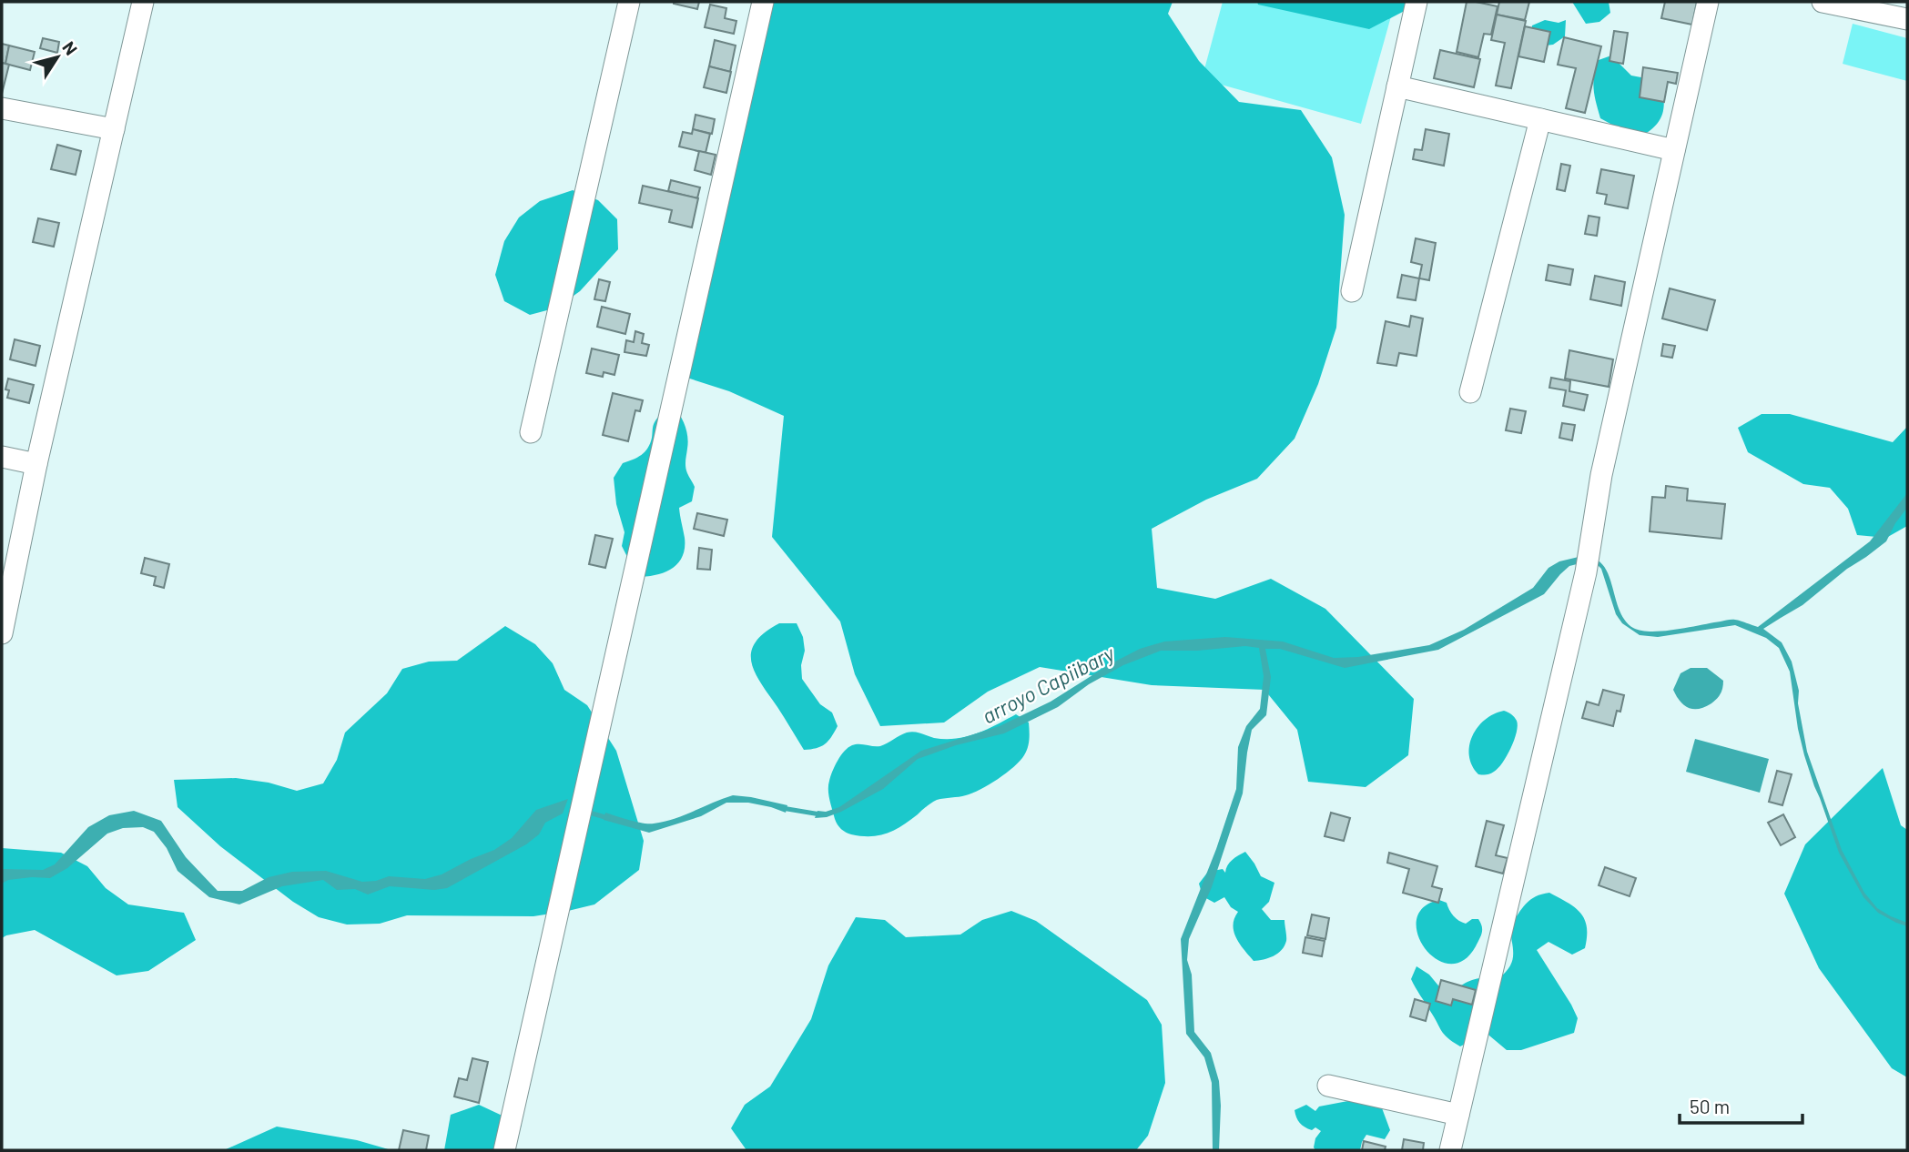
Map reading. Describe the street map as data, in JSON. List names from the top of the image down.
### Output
{
  "water": ["arroyo Capiibary"],
  "scale_bar": "50 m",
  "north": "top right"
}
